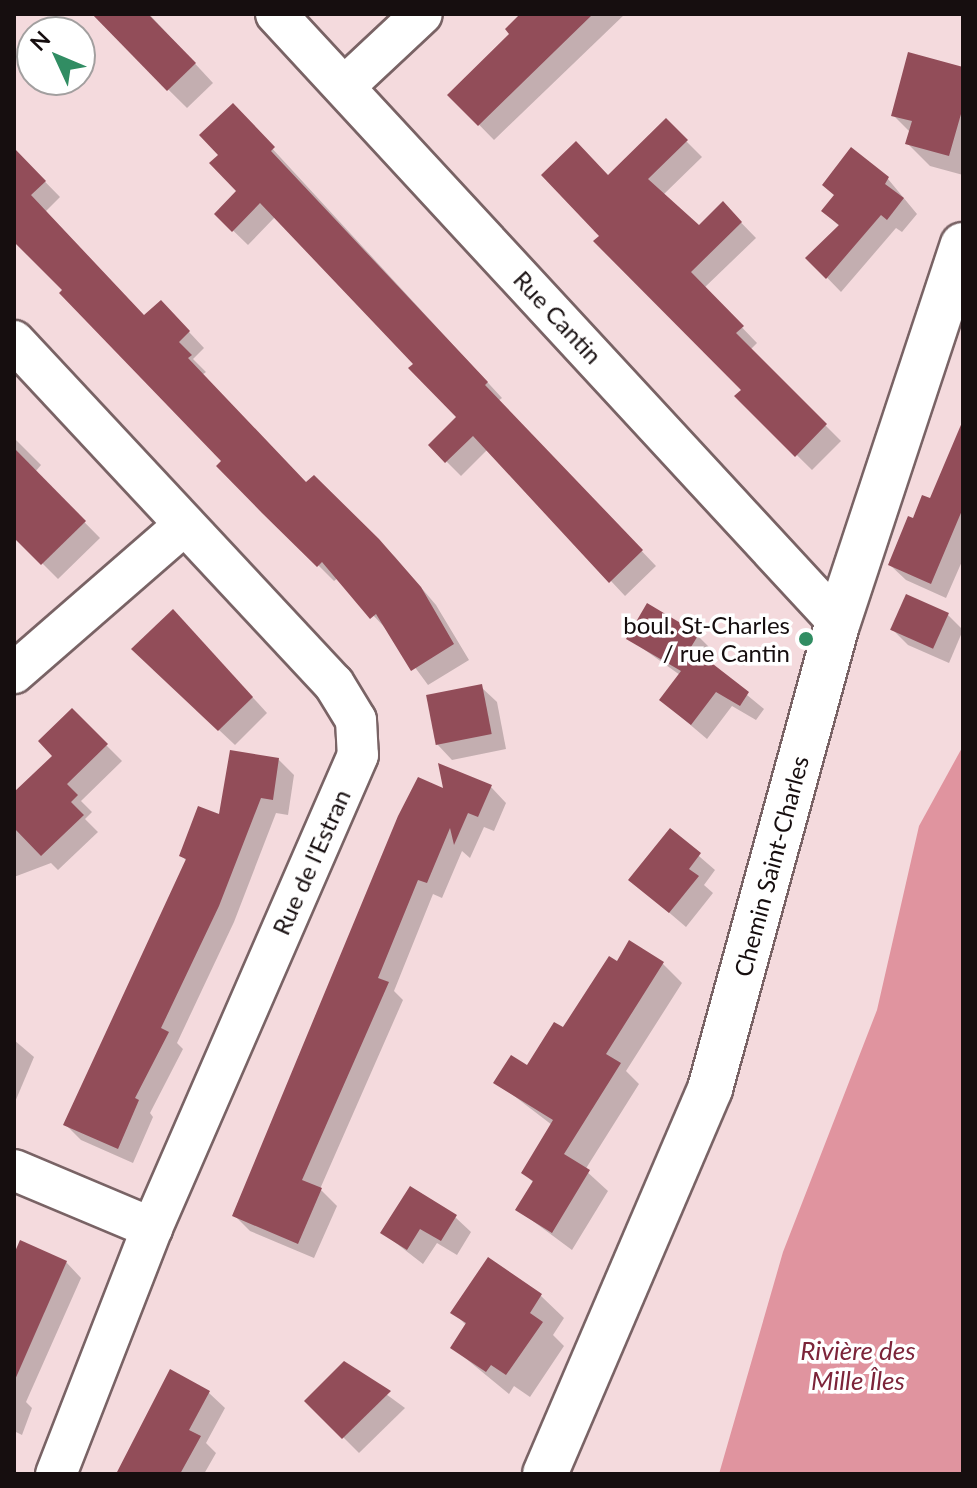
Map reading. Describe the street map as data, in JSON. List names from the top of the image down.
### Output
{
  "streets": {
    "main road": ["Chemin Saint-Charles"],
    "street": ["Rue Cantin", "Rue de l'Estran"]
  },
  "crossings": [
    ["Rue Cantin", "Chemin Saint-Charles"]
  ],
  "water": ["Rivière des Mille Îles"],
  "places": ["boul. St-Charles / rue Cantin"],
  "north": "top left"
}
